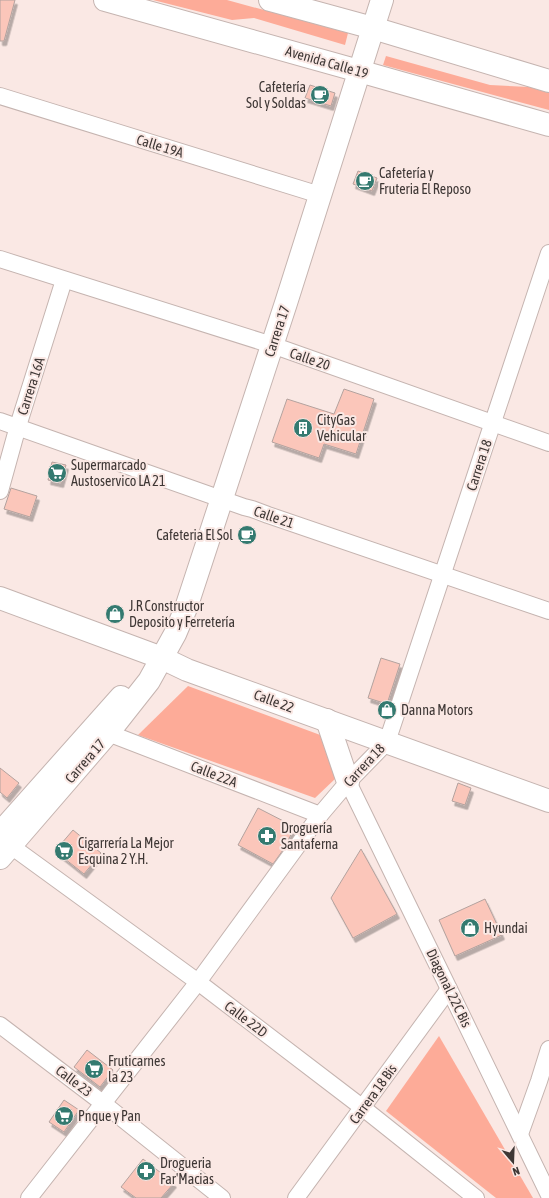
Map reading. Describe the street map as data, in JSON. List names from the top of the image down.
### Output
{
  "streets": {
    "street": [
      "Avenida Calle 19",
      "Calle 19A",
      "Carrera 17",
      "Calle 20",
      "Carrera 16A",
      "Carrera 18",
      "Calle 21",
      "Calle 22",
      "Calle 22A",
      "Diagonal 22C Bis",
      "Calle 22D",
      "Calle 23",
      "Carrera 18 Bis"
    ]
  },
  "crossings": [
    ["Avenida Calle 19", "Carrera 17"],
    ["Calle 19A", "Carrera 17"],
    ["Carrera 17", "Calle 20"],
    ["Carrera 17", "Calle 21"],
    ["Carrera 17", "Calle 22"],
    ["Carrera 17", "Calle 22A"],
    ["Carrera 17", "Calle 22D"],
    ["Calle 20", "Carrera 16A"],
    ["Calle 20", "Carrera 18"],
    ["Carrera 16A", "Calle 21"],
    ["Carrera 18", "Calle 21"],
    ["Carrera 18", "Calle 22"],
    ["Carrera 18", "Calle 22A"],
    ["Carrera 18", "Diagonal 22C Bis"],
    ["Carrera 18", "Calle 22D"],
    ["Carrera 18", "Calle 23"],
    ["Diagonal 22C Bis", "Carrera 18 Bis"],
    ["Calle 22D", "Carrera 18 Bis"]
  ],
  "places": {
    "cafe": ["Cafetería Sol y Soldas", "Cafetería y Fruteria El Reposo", "Cafeteria El Sol"],
    "building": ["CityGas Vehicular"],
    "supermarket": [
      "Supermarcado Austoservico LA 21",
      "Cigarrería La Mejor Esquina 2 Y.H.",
      "Fruticarnes la 23",
      "Pnque y Pan"
    ],
    "shop": ["J.R Constructor Deposito y Ferretería", "Danna Motors", "Hyundai"],
    "pharmacy": ["Droguería Santaferna", "Drogueria Far'Macias"]
  },
  "north": "bottom"
}
